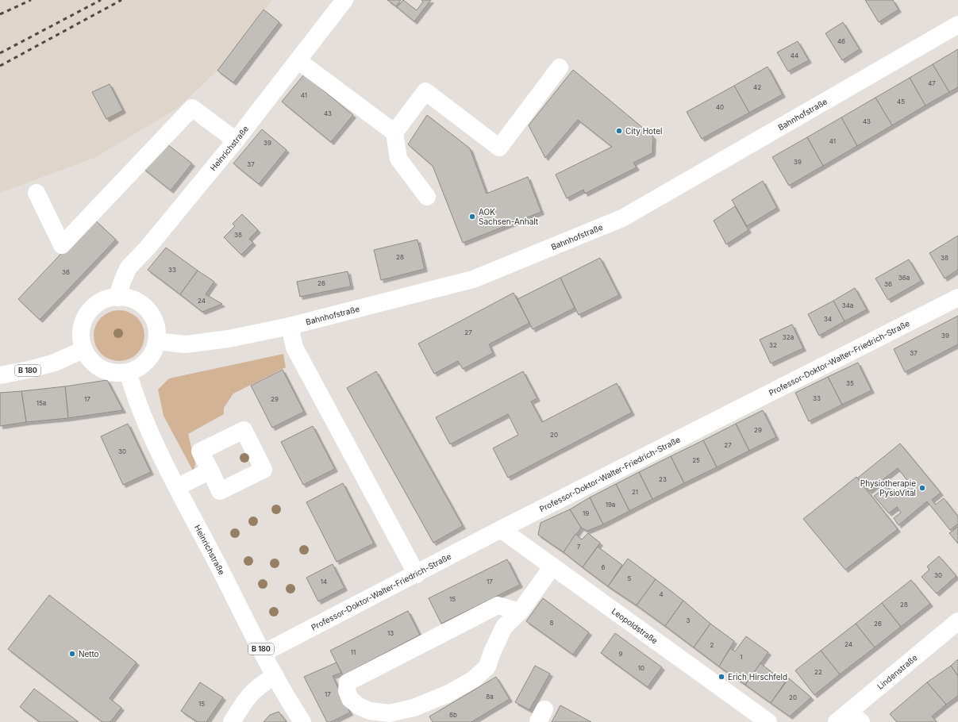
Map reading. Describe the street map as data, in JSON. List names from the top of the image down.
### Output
{
  "streets": {
    "street": [
      "Bahnhofstraße",
      "Heinrichstraße",
      "Professor-Doktor-Walter-Friedrich-Straße",
      "B 180",
      "Leopoldstraße",
      "Lindenstraße"
    ]
  },
  "crossings": [
    ["Bahnhofstraße", "Heinrichstraße"],
    ["Bahnhofstraße", "B 180"],
    ["Heinrichstraße", "Professor-Doktor-Walter-Friedrich-Straße"],
    ["Heinrichstraße", "B 180"],
    ["Professor-Doktor-Walter-Friedrich-Straße", "Leopoldstraße"]
  ],
  "places": [
    "City Hotel",
    "AOK Sachsen-Anhalt",
    "Physiotherapie PysioVital",
    "Netto",
    "Erich Hirschfeld"
  ],
  "house_numbers": [
    "46",
    "44",
    "47",
    "42",
    "41",
    "45",
    "40",
    "43",
    "43",
    "41",
    "39",
    "39",
    "37",
    "38",
    "28",
    "38",
    "33",
    "36",
    "36a",
    "26",
    "36",
    "24",
    "34a",
    "34",
    "27",
    "39",
    "32a",
    "32",
    "37",
    "35",
    "33",
    "17",
    "29",
    "15a",
    "29",
    "20",
    "27",
    "30",
    "25",
    "23",
    "21",
    "19a",
    "19",
    "7",
    "6",
    "30",
    "5",
    "14",
    "17",
    "4",
    "15",
    "28",
    "3",
    "8",
    "26",
    "13",
    "24",
    "2",
    "11",
    "9",
    "1",
    "10",
    "22",
    "17",
    "8a",
    "20",
    "15",
    "8b"
  ]
}
